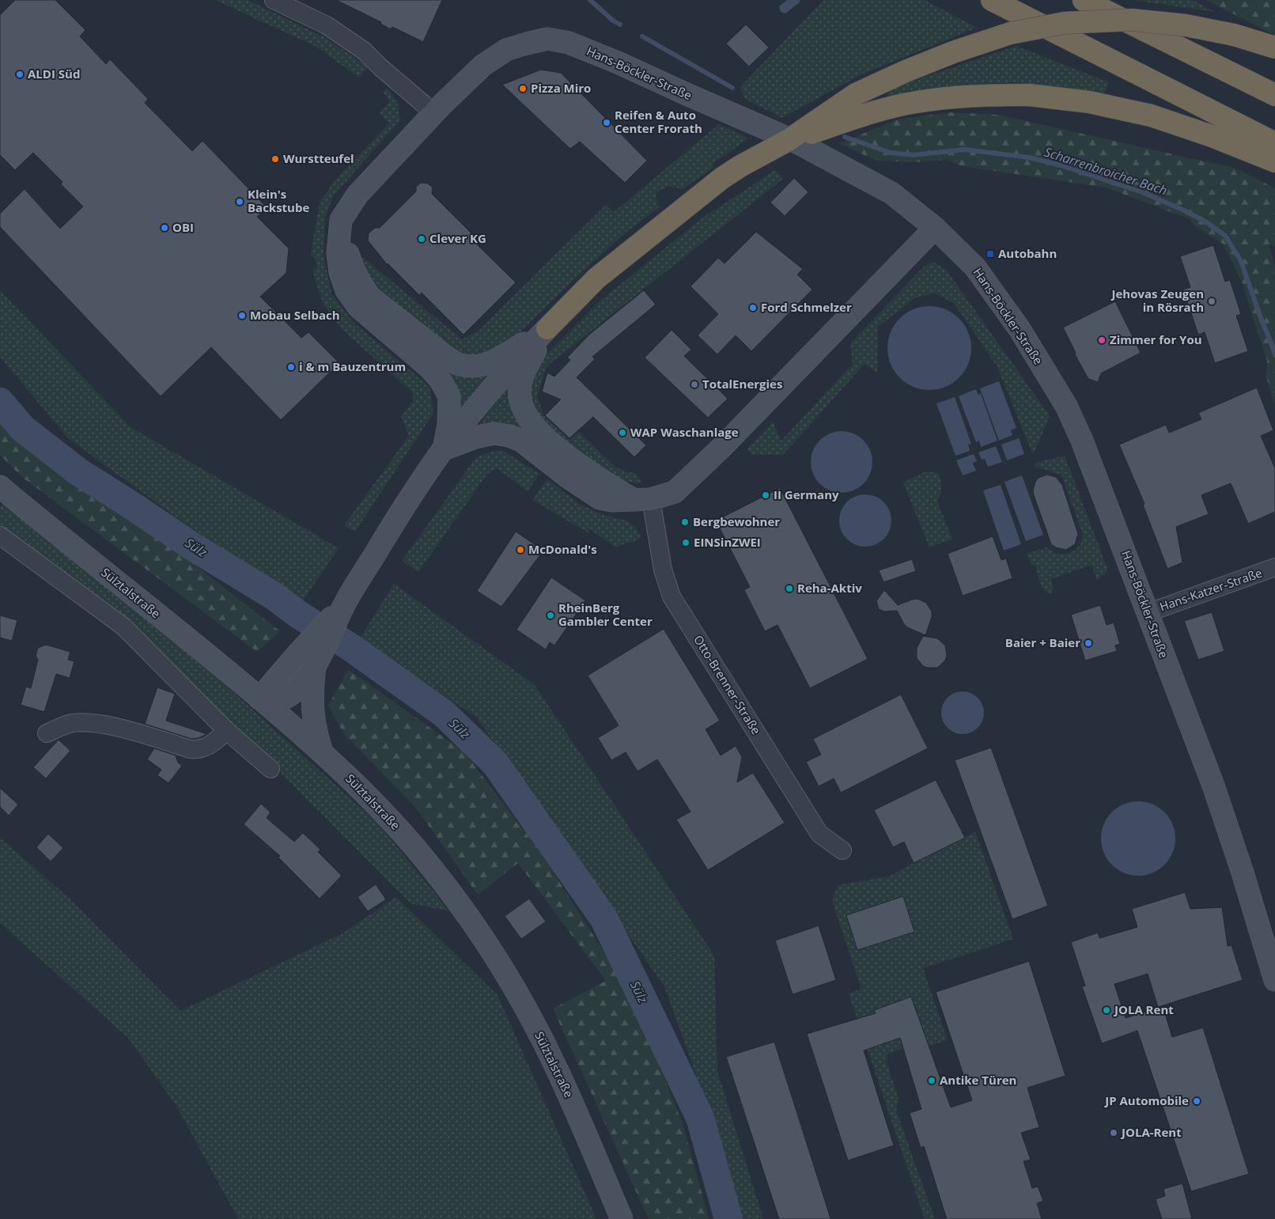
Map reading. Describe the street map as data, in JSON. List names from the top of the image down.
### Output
{
  "streets": {
    "street": [
      "Hans-Böckler-Straße",
      "Hans-Katzer-Straße",
      "Sülztalstraße",
      "Otto-Brenner-Straße"
    ]
  },
  "crossings": [
    ["Hans-Böckler-Straße", "Hans-Katzer-Straße"]
  ],
  "water": ["Scharrenbroicher Bach", "Sülz"],
  "places": {
    "other": [
      "ALDI Süd",
      "Pizza Miro",
      "Reifen & Auto Center Frorath",
      "Wurstteufel",
      "Klein's Backstube",
      "OBI",
      "Clever KG",
      "Jehovas Zeugen in Rösrath",
      "Ford Schmelzer",
      "Mobau Selbach",
      "Zimmer for You",
      "i & m Bauzentrum",
      "TotalEnergies",
      "WAP Waschanlage",
      "II Germany",
      "Bergbewohner",
      "EINSinZWEI",
      "McDonald's",
      "Reha-Aktiv",
      "RheinBerg Gambler Center",
      "Baier + Baier",
      "JOLA Rent",
      "Antike Türen",
      "JP Automobile",
      "JOLA-Rent"
    ],
    "transit": ["Autobahn"]
  }
}
